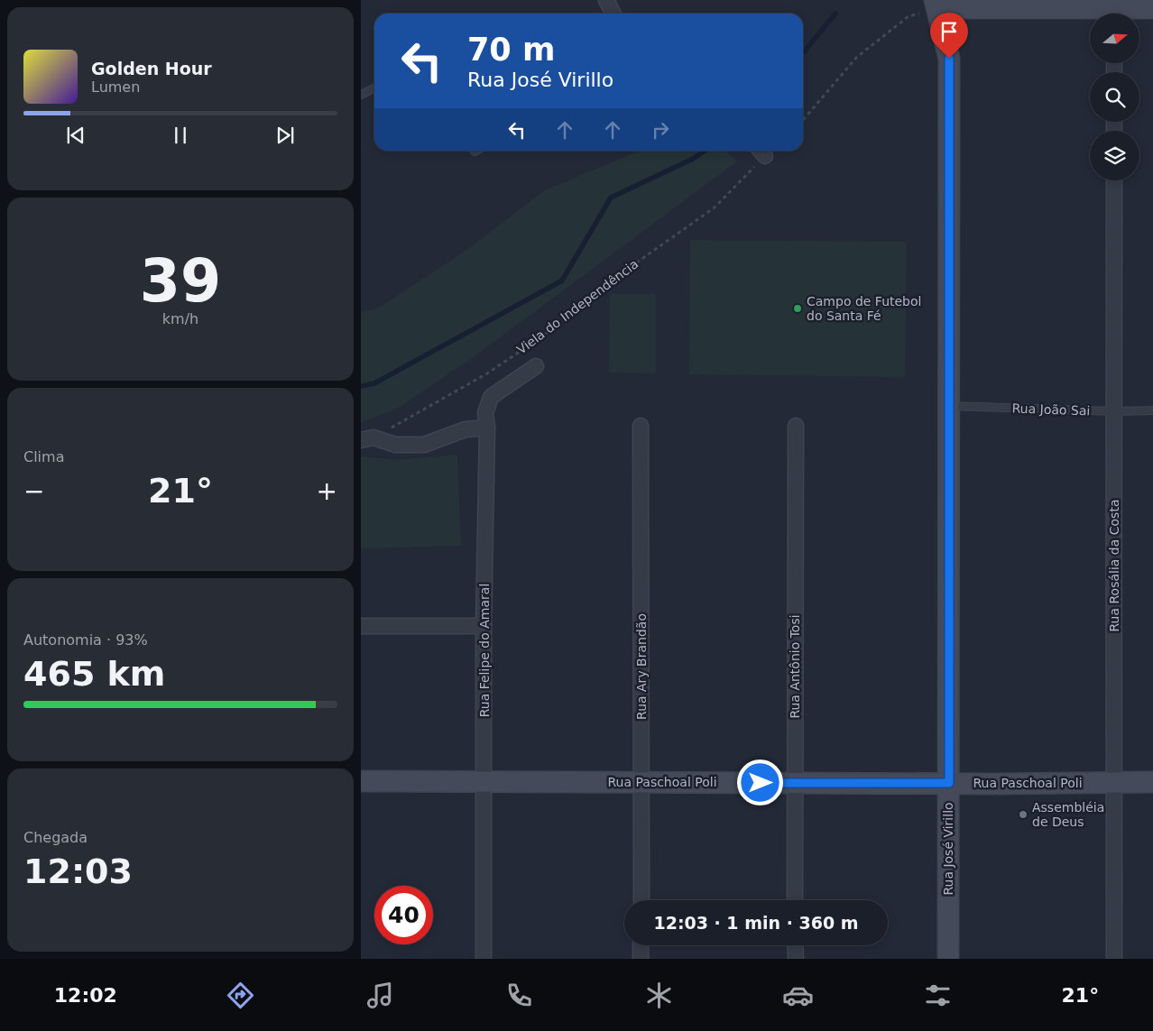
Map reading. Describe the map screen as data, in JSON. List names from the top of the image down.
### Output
{
  "streets": {
    "street": [
      "Rua Rosália da Costa",
      "Rua Felipe do Amaral",
      "Rua Ary Brandão",
      "Rua Antônio Tosi",
      "Rua Paschoal Poli",
      "Rua José Virillo"
    ],
    "lane": ["Rua João Sai"],
    "path": ["Viela do Independência"]
  },
  "crossings": [
    ["Rua João Sai", "Rua Rosália da Costa"],
    ["Rua João Sai", "Rua José Virillo"],
    ["Rua Rosália da Costa", "Rua Paschoal Poli"],
    ["Rua Felipe do Amaral", "Rua Paschoal Poli"],
    ["Rua Ary Brandão", "Rua Paschoal Poli"],
    ["Rua Antônio Tosi", "Rua Paschoal Poli"],
    ["Rua Paschoal Poli", "Rua José Virillo"]
  ],
  "places": ["Campo de Futebol do Santa Fé", "Assembléia de Deus"],
  "north": "right",
  "page": {
    "turn": ["70 m", "Rua José Virillo"],
    "song": ["Golden Hour", "Lumen"],
    "tile": [
      ["39", "km/h"],
      "Clima",
      ["Autonomia · 93%", "465 km"],
      ["Chegada", "12:03"]
    ],
    "heat": ["−", "21°", "+"],
    "limit": "40",
    "trip": "12:03 · 1 min · 360 m",
    "tabs": ["12:02", "21°"]
  }
}
